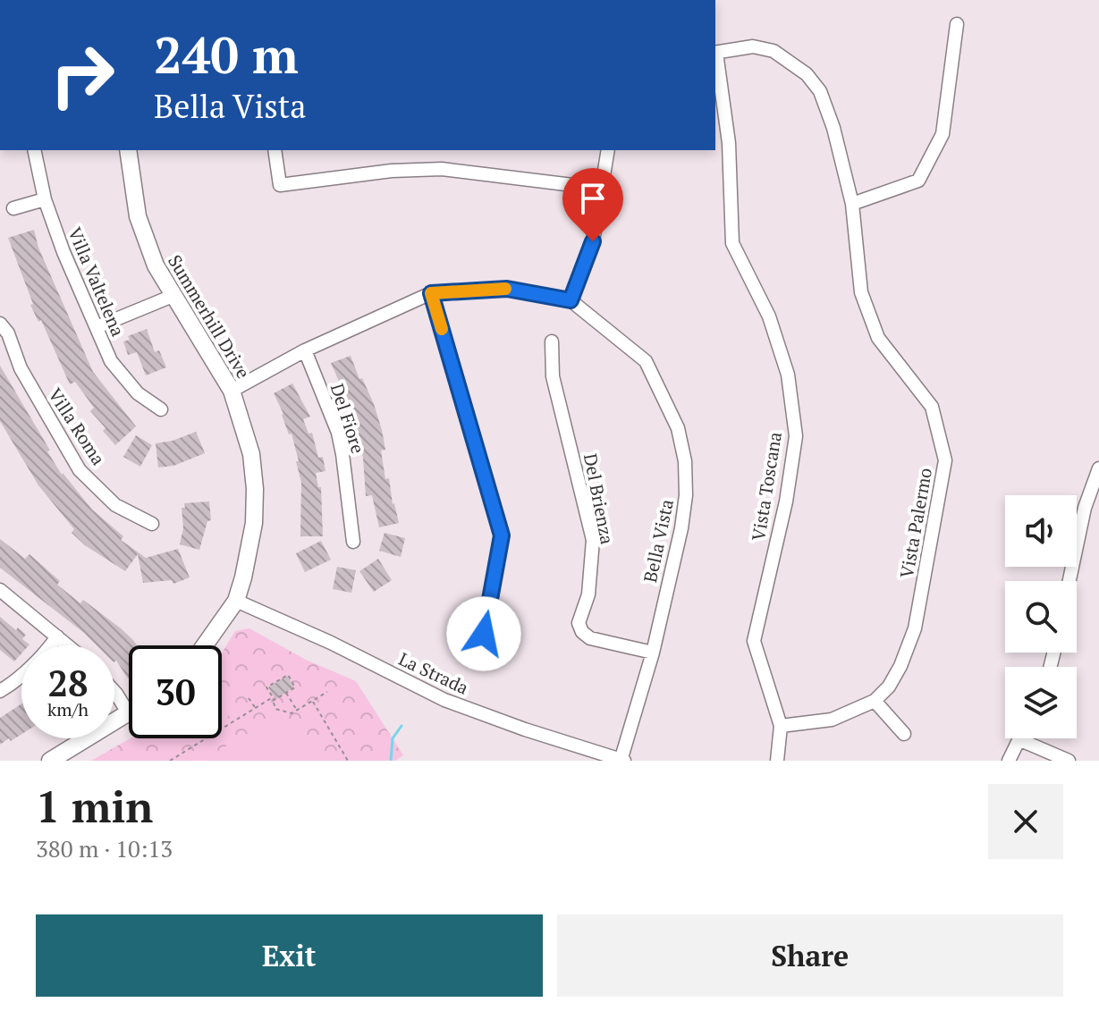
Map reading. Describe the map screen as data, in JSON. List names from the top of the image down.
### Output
{
  "streets": {
    "main road": ["Summerhill Drive"],
    "street": [
      "Villa Valtelena",
      "Del Fiore",
      "Villa Roma",
      "Vista Toscana",
      "Del Brienza",
      "Vista Palermo",
      "Bella Vista",
      "La Strada"
    ]
  },
  "crossings": [
    ["Summerhill Drive", "Bella Vista"],
    ["Summerhill Drive", "La Strada"],
    ["Del Fiore", "Bella Vista"],
    ["Vista Toscana", "Vista Palermo"],
    ["Del Brienza", "Bella Vista"],
    ["Bella Vista", "La Strada"]
  ],
  "page": {
    "turn": ["240 m", "Bella Vista"],
    "speed": "28 km/h",
    "limit": "30",
    "heading": ["1 min", "380 m · 10:13"],
    "buttons": ["Exit", "Share"]
  }
}
